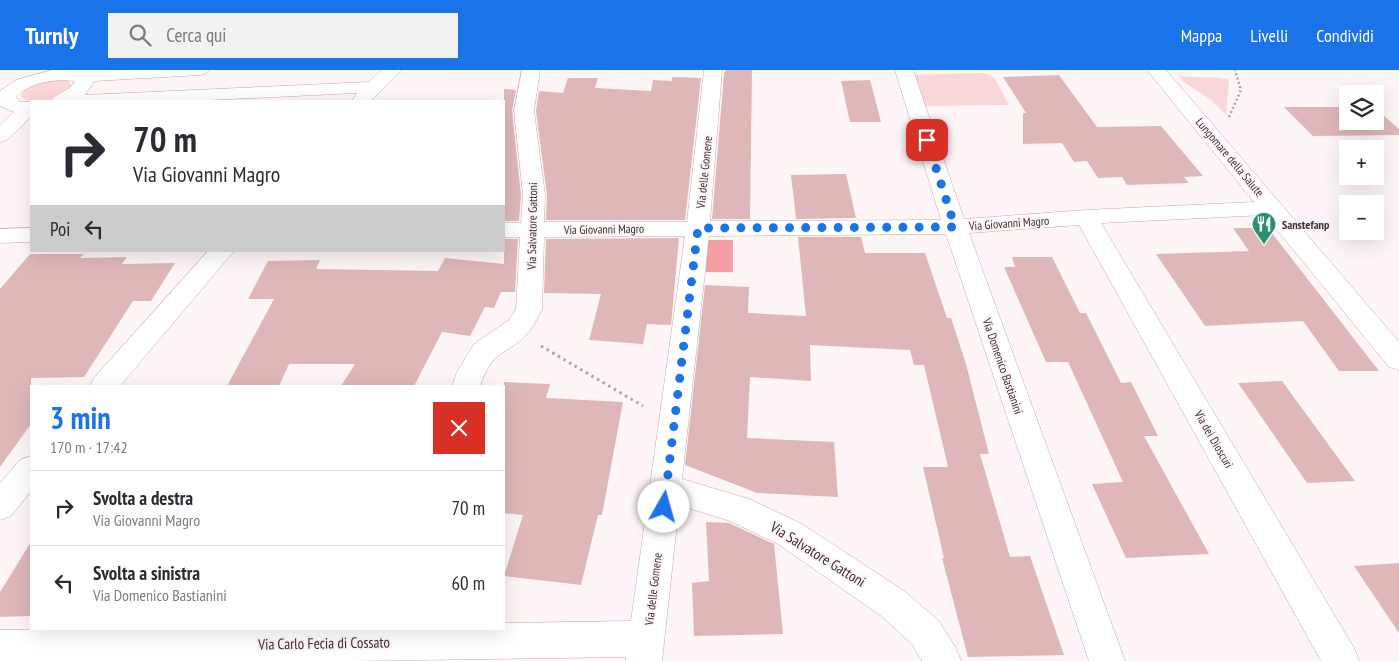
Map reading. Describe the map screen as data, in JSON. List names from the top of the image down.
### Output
{
  "streets": {
    "street": [
      "Lungomare della Salute",
      "Via delle Gomene",
      "Via Giovanni Magro",
      "Via Salvatore Gattoni",
      "Via Domenico Bastianini",
      "Via dei Dioscuri",
      "Via Carlo Fecia di Cossato"
    ]
  },
  "crossings": [
    ["Lungomare della Salute", "Via Giovanni Magro"],
    ["Via delle Gomene", "Via Giovanni Magro"],
    ["Via delle Gomene", "Via Salvatore Gattoni"],
    ["Via delle Gomene", "Via Carlo Fecia di Cossato"],
    ["Via Giovanni Magro", "Via Salvatore Gattoni"],
    ["Via Giovanni Magro", "Via Domenico Bastianini"],
    ["Via Giovanni Magro", "Via dei Dioscuri"]
  ],
  "places": {
    "restaurant": ["Sanstefanp"]
  },
  "page": {
    "header": "Turnly",
    "search": "Cerca qui",
    "nav": ["Mappa", "Livelli", "Condividi"],
    "map_buttons": ["+", "−"],
    "turn": ["70 m", "Via Giovanni Magro"],
    "then": "Poi",
    "heading": ["3 min", "170 m · 17:42"],
    "list": [
      {
        "name": "Svolta a destra",
        "note": "Via Giovanni Magro",
        "value": "70 m"
      },
      {
        "name": "Svolta a sinistra",
        "note": "Via Domenico Bastianini",
        "value": "60 m"
      }
    ]
  }
}
